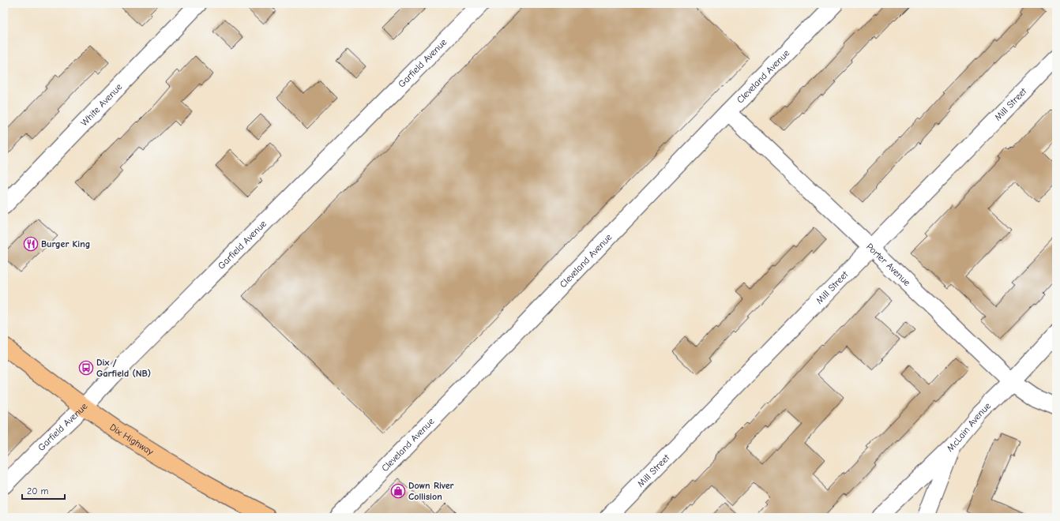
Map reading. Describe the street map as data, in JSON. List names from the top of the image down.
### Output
{
  "streets": {
    "main road": ["Dix Highway"],
    "street": [
      "Garfield Avenue",
      "Cleveland Avenue",
      "Mill Street",
      "White Avenue",
      "Porter Avenue",
      "McLain Avenue"
    ]
  },
  "crossings": [
    ["Garfield Avenue", "Dix Highway"],
    ["Cleveland Avenue", "Porter Avenue"],
    ["Mill Street", "Porter Avenue"],
    ["Porter Avenue", "McLain Avenue"]
  ],
  "places": {
    "restaurant": ["Burger King"],
    "bus stop": ["Dix / Garfield (NB)"],
    "shop": ["Down River Collision"]
  },
  "scale_bar": "20 m"
}
